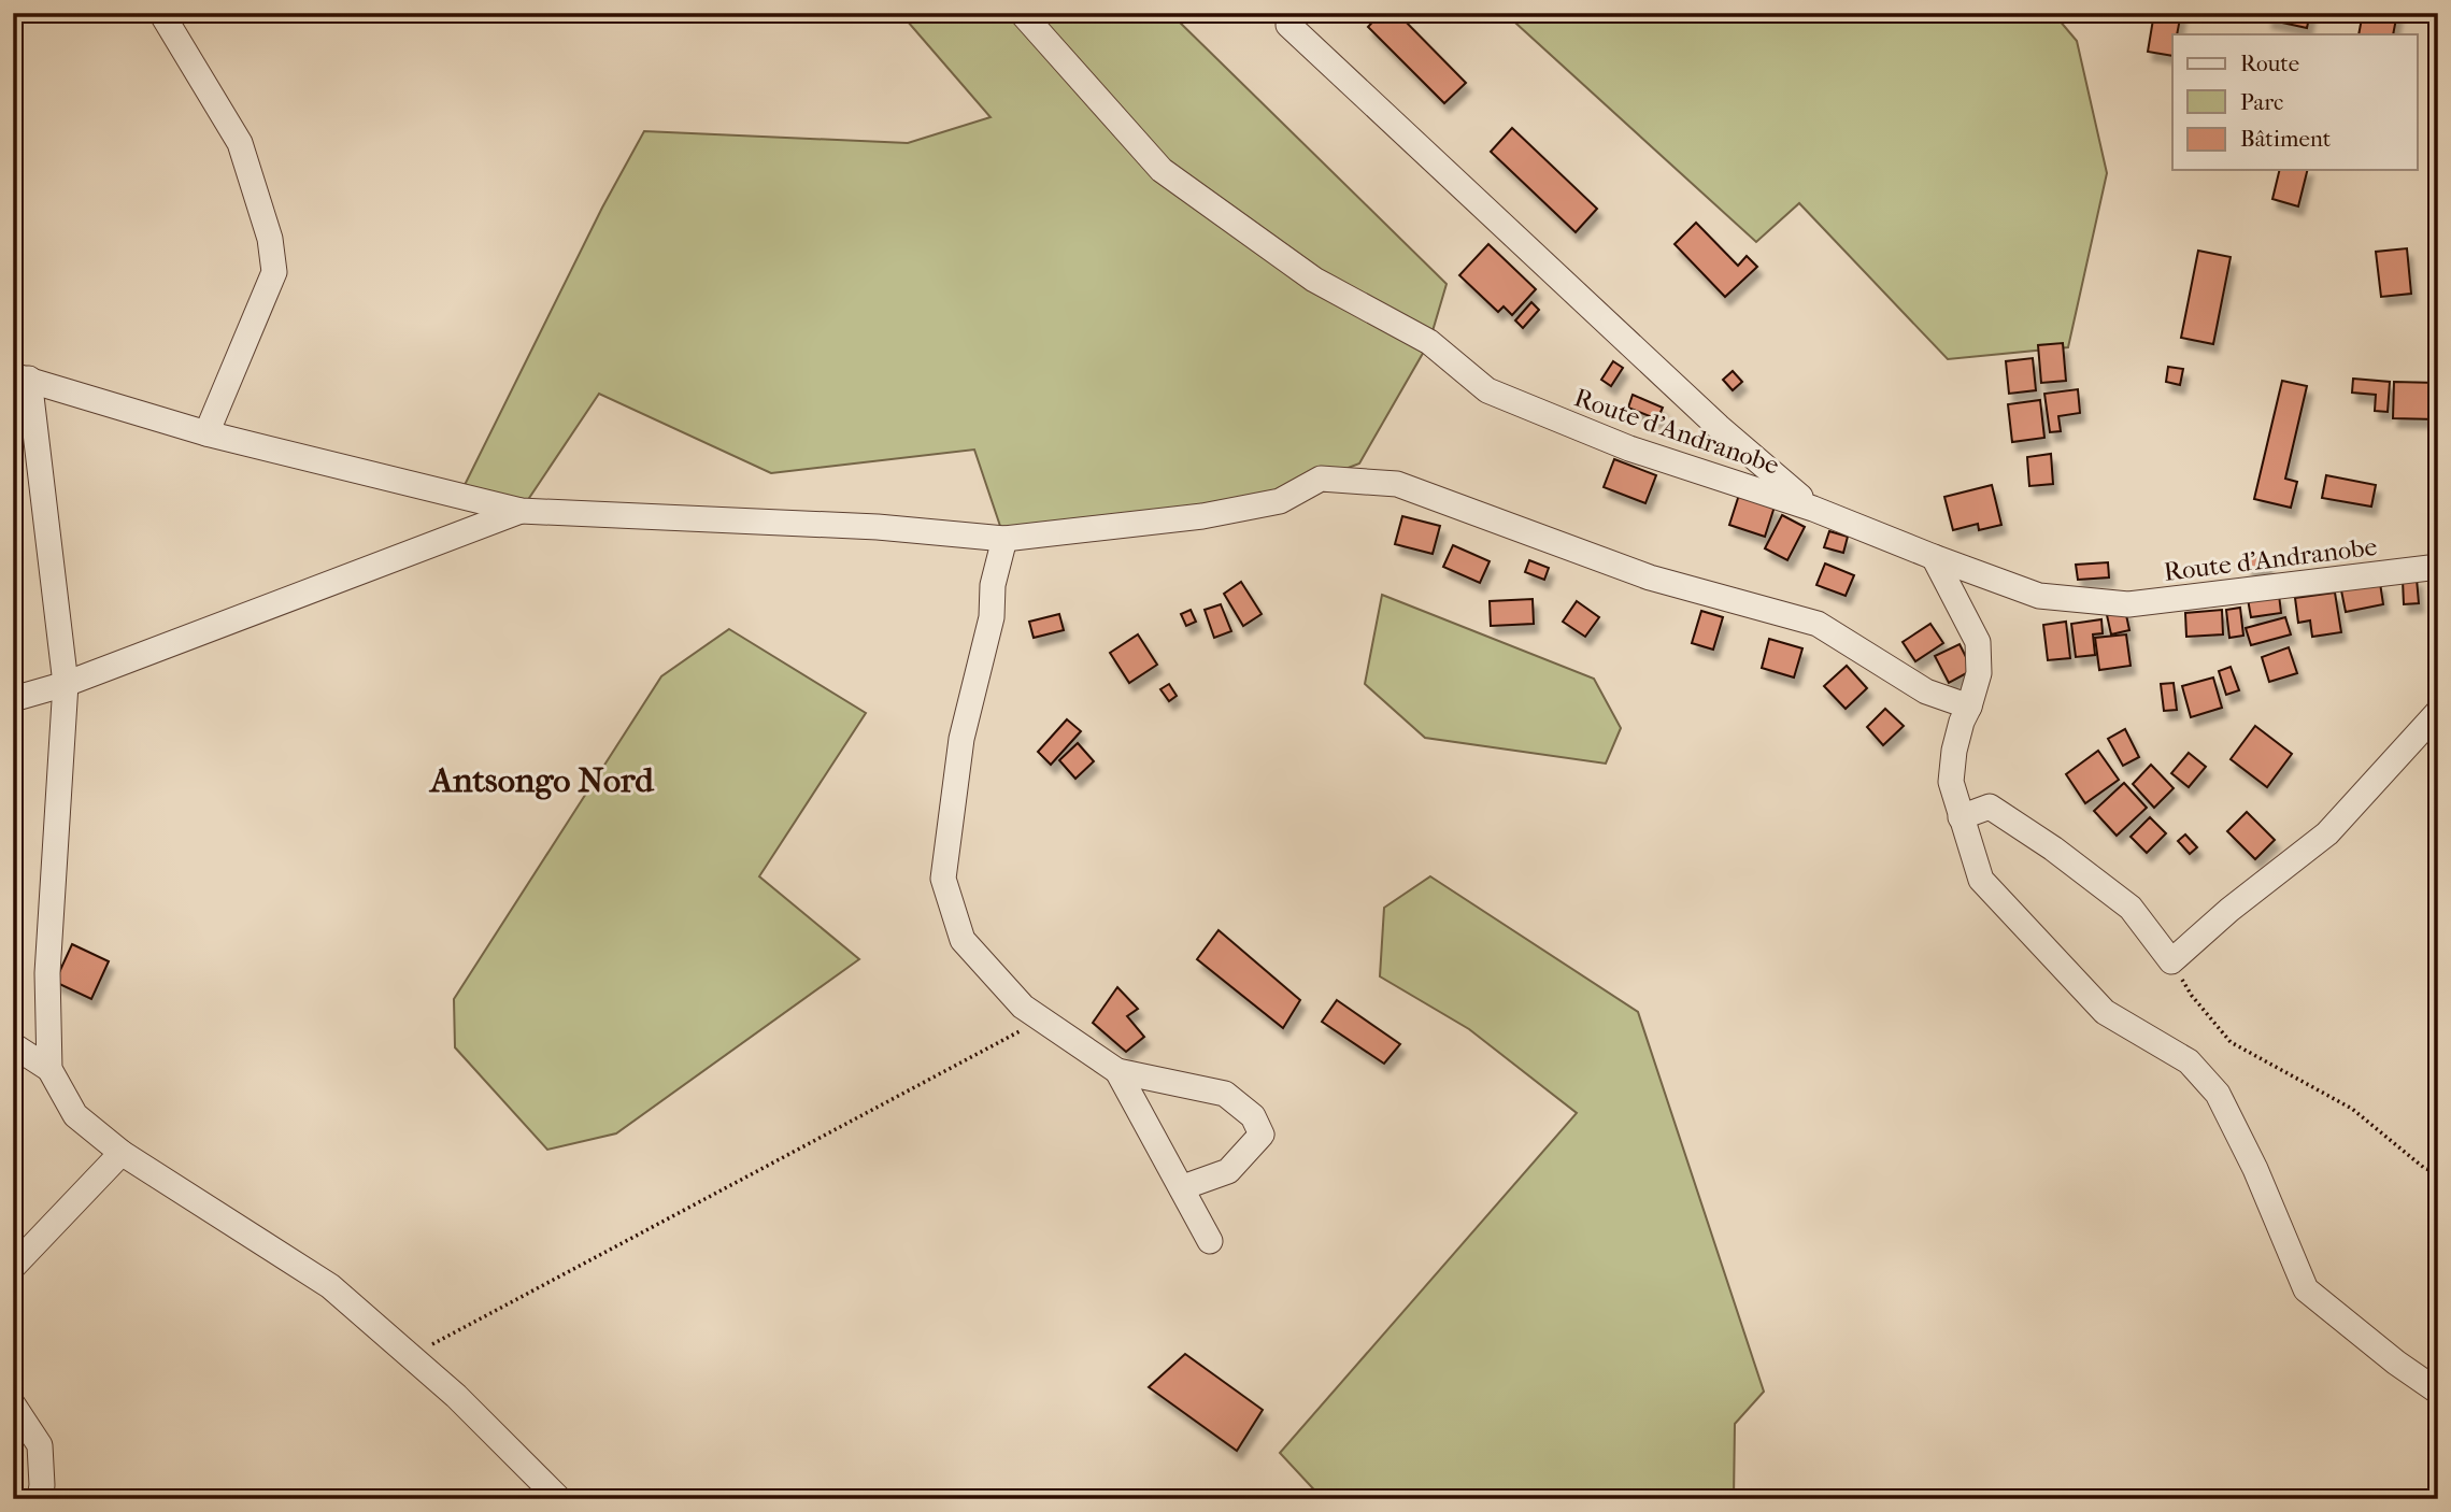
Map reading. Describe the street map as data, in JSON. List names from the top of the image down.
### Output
{
  "streets": {
    "street": ["Route d'Andranobe"]
  },
  "districts": ["Antsongo Nord"],
  "legend": ["Route", "Parc", "Bâtiment"]
}
